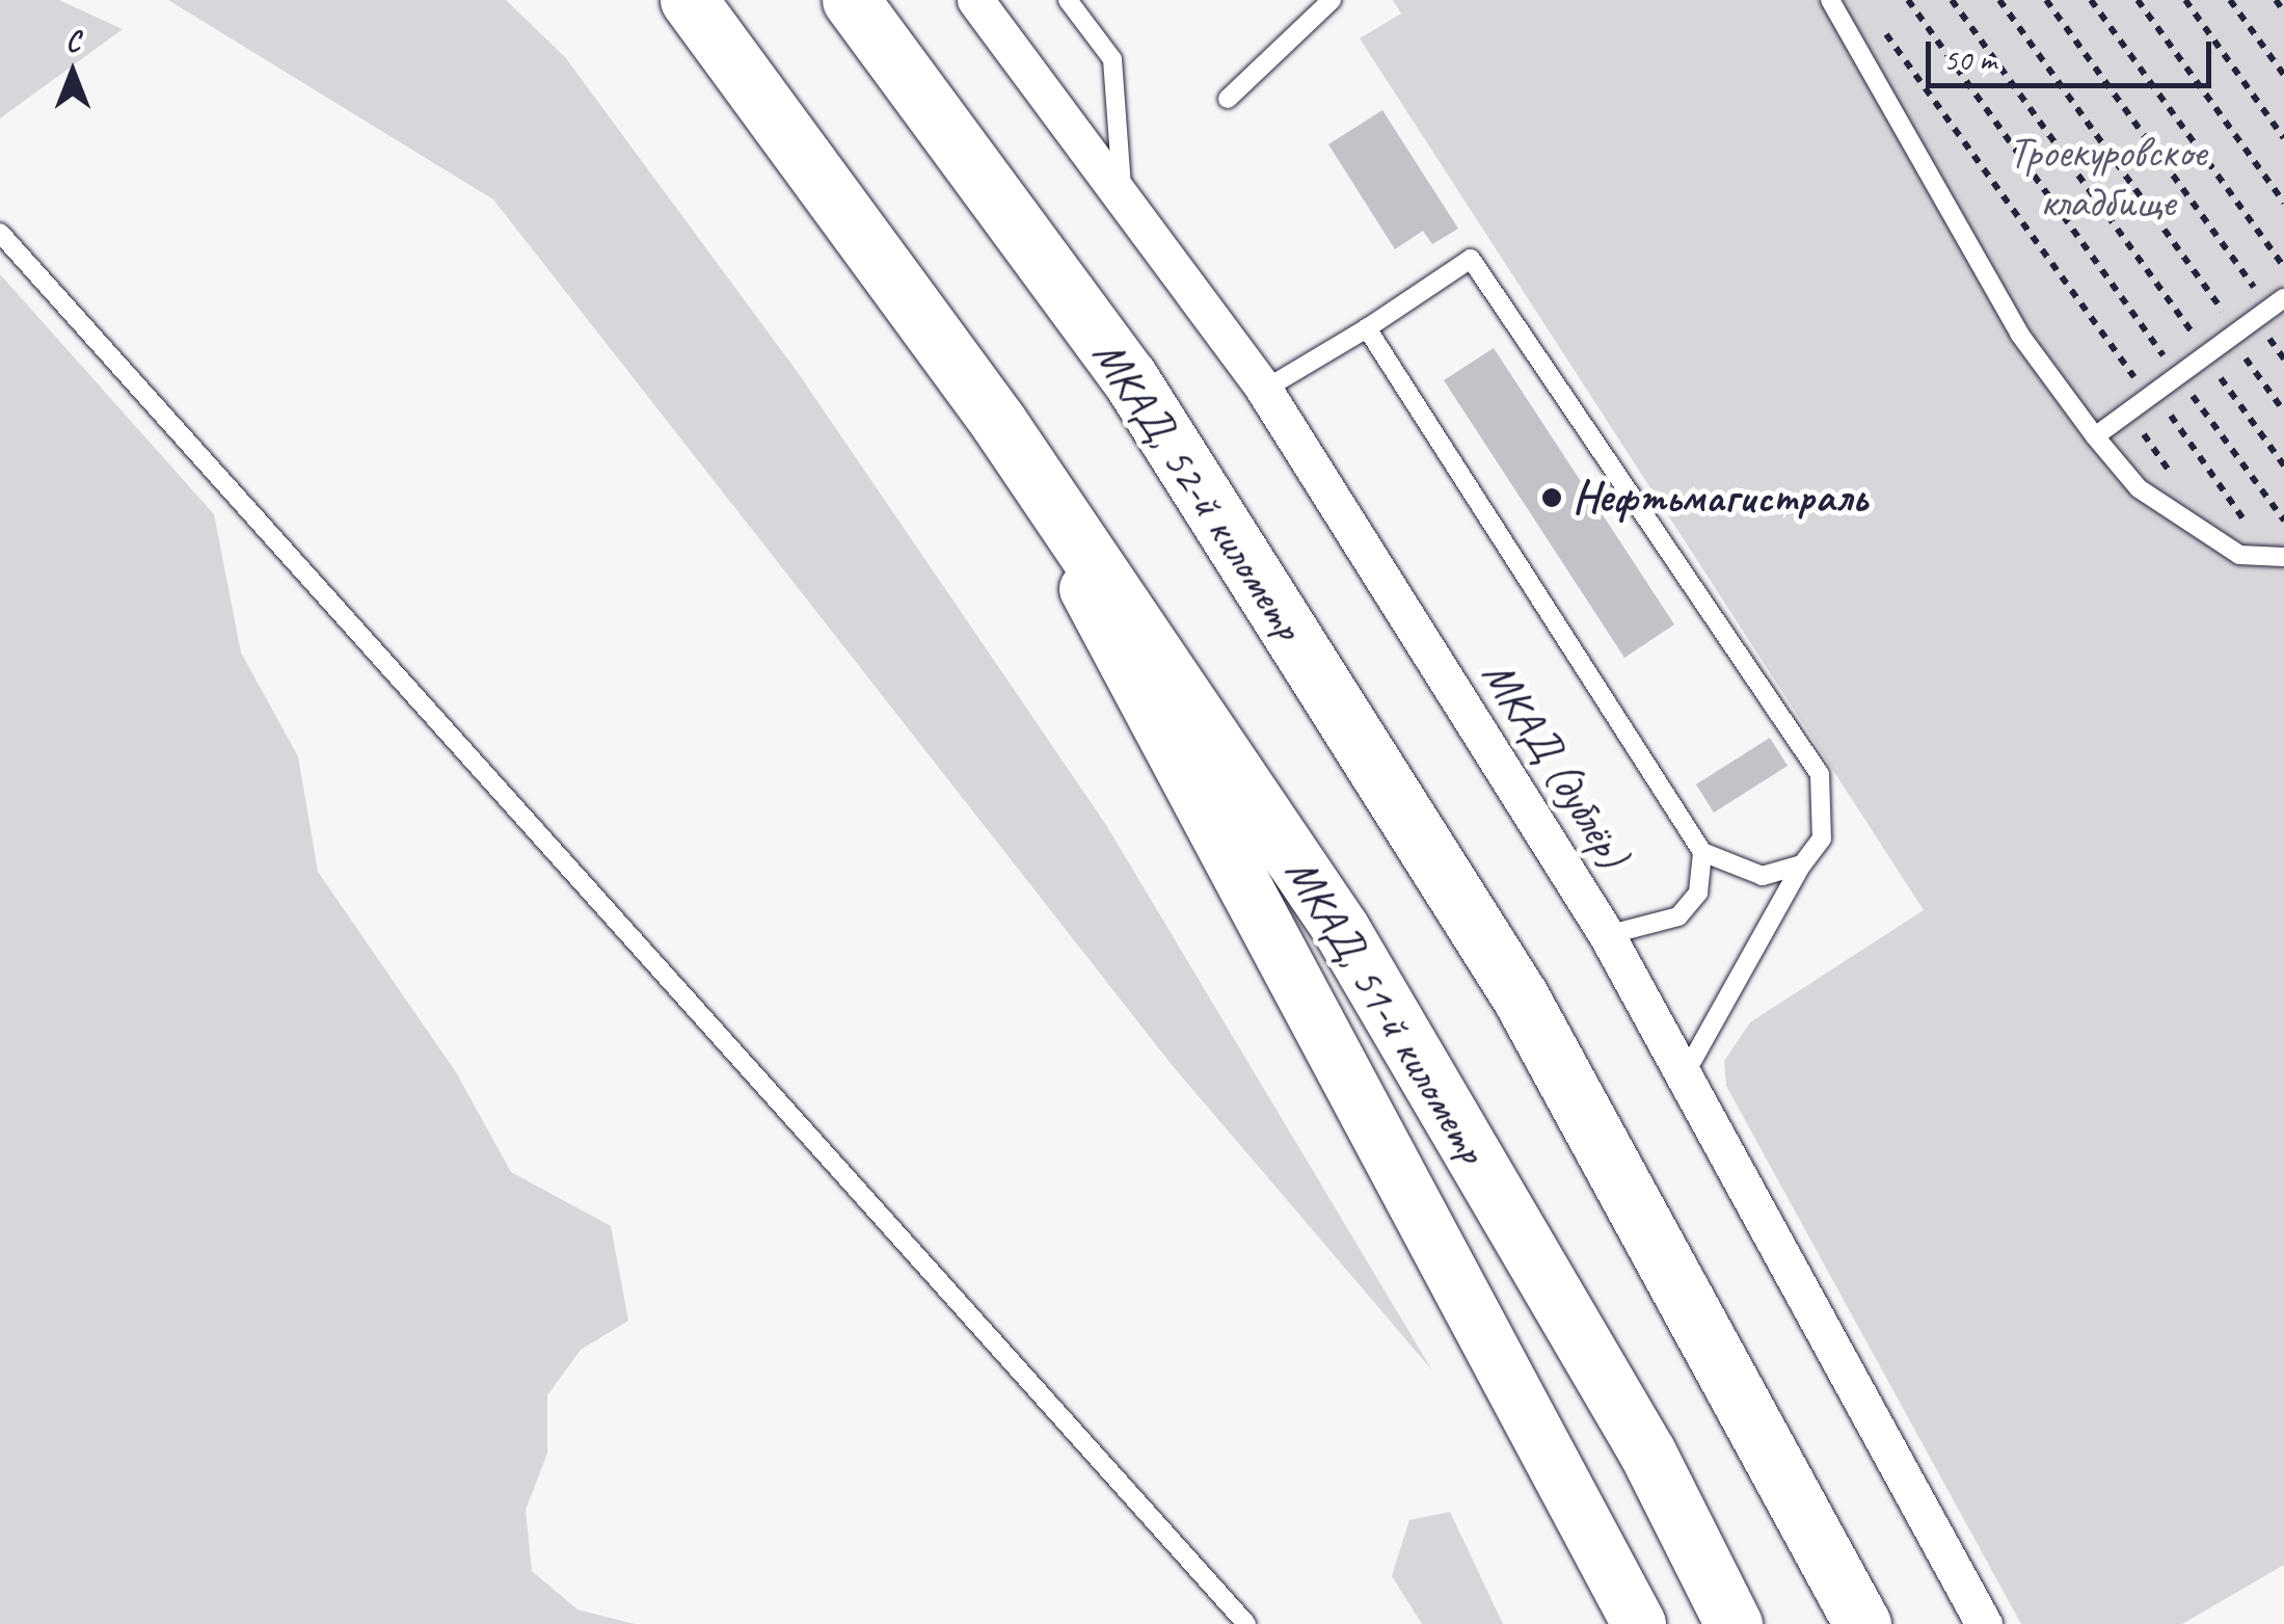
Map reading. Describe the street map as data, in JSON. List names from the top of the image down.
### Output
{
  "streets": {
    "highway": ["МКАД, 52-й километр", "МКАД, 51-й километр"],
    "street": ["МКАД (дублёр)"]
  },
  "parks": ["Троекуровское кладбище"],
  "places": ["Нефтьмагистраль"],
  "scale_bar": "50 m",
  "north": "top"
}
